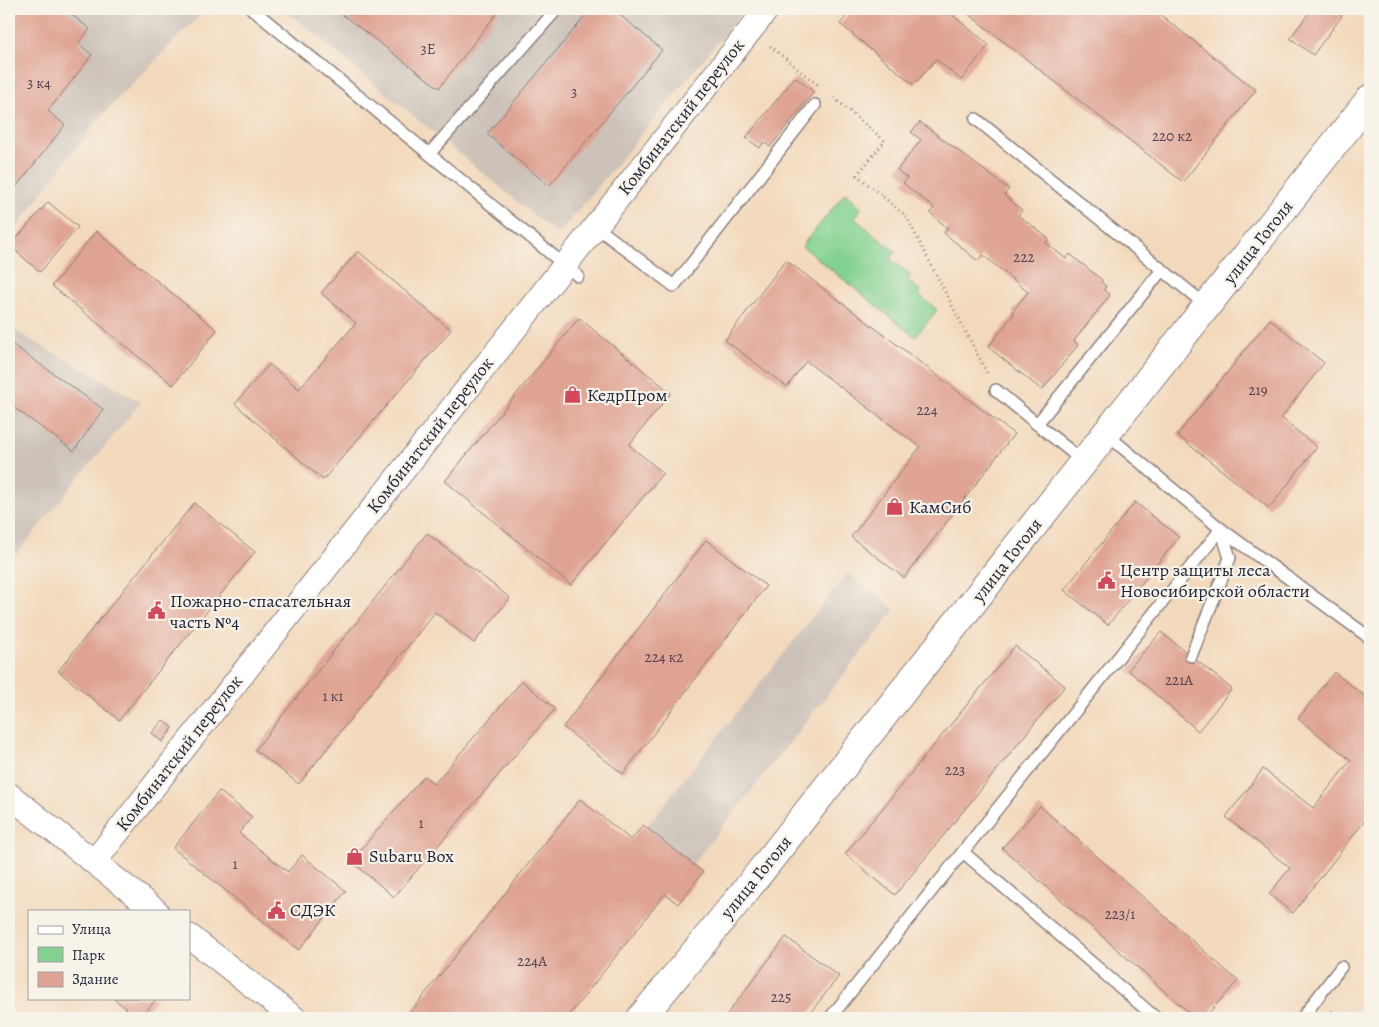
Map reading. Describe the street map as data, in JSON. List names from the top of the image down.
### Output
{
  "streets": {
    "street": ["Комбинатский переулок", "улица Гоголя"]
  },
  "places": {
    "shop": ["КедрПром", "КамСиб", "Subaru Box"],
    "public building": ["Центр защиты леса Новосибирской области", "Пожарно-спасательная часть №4", "СДЭК"]
  },
  "house_numbers": [
    "3Е",
    "3 к4",
    "3",
    "220 к2",
    "222",
    "219",
    "224",
    "224 к2",
    "221А",
    "1 к1",
    "223",
    "1",
    "1",
    "223/1",
    "224А",
    "225"
  ],
  "legend": ["Улица", "Парк", "Здание"]
}
